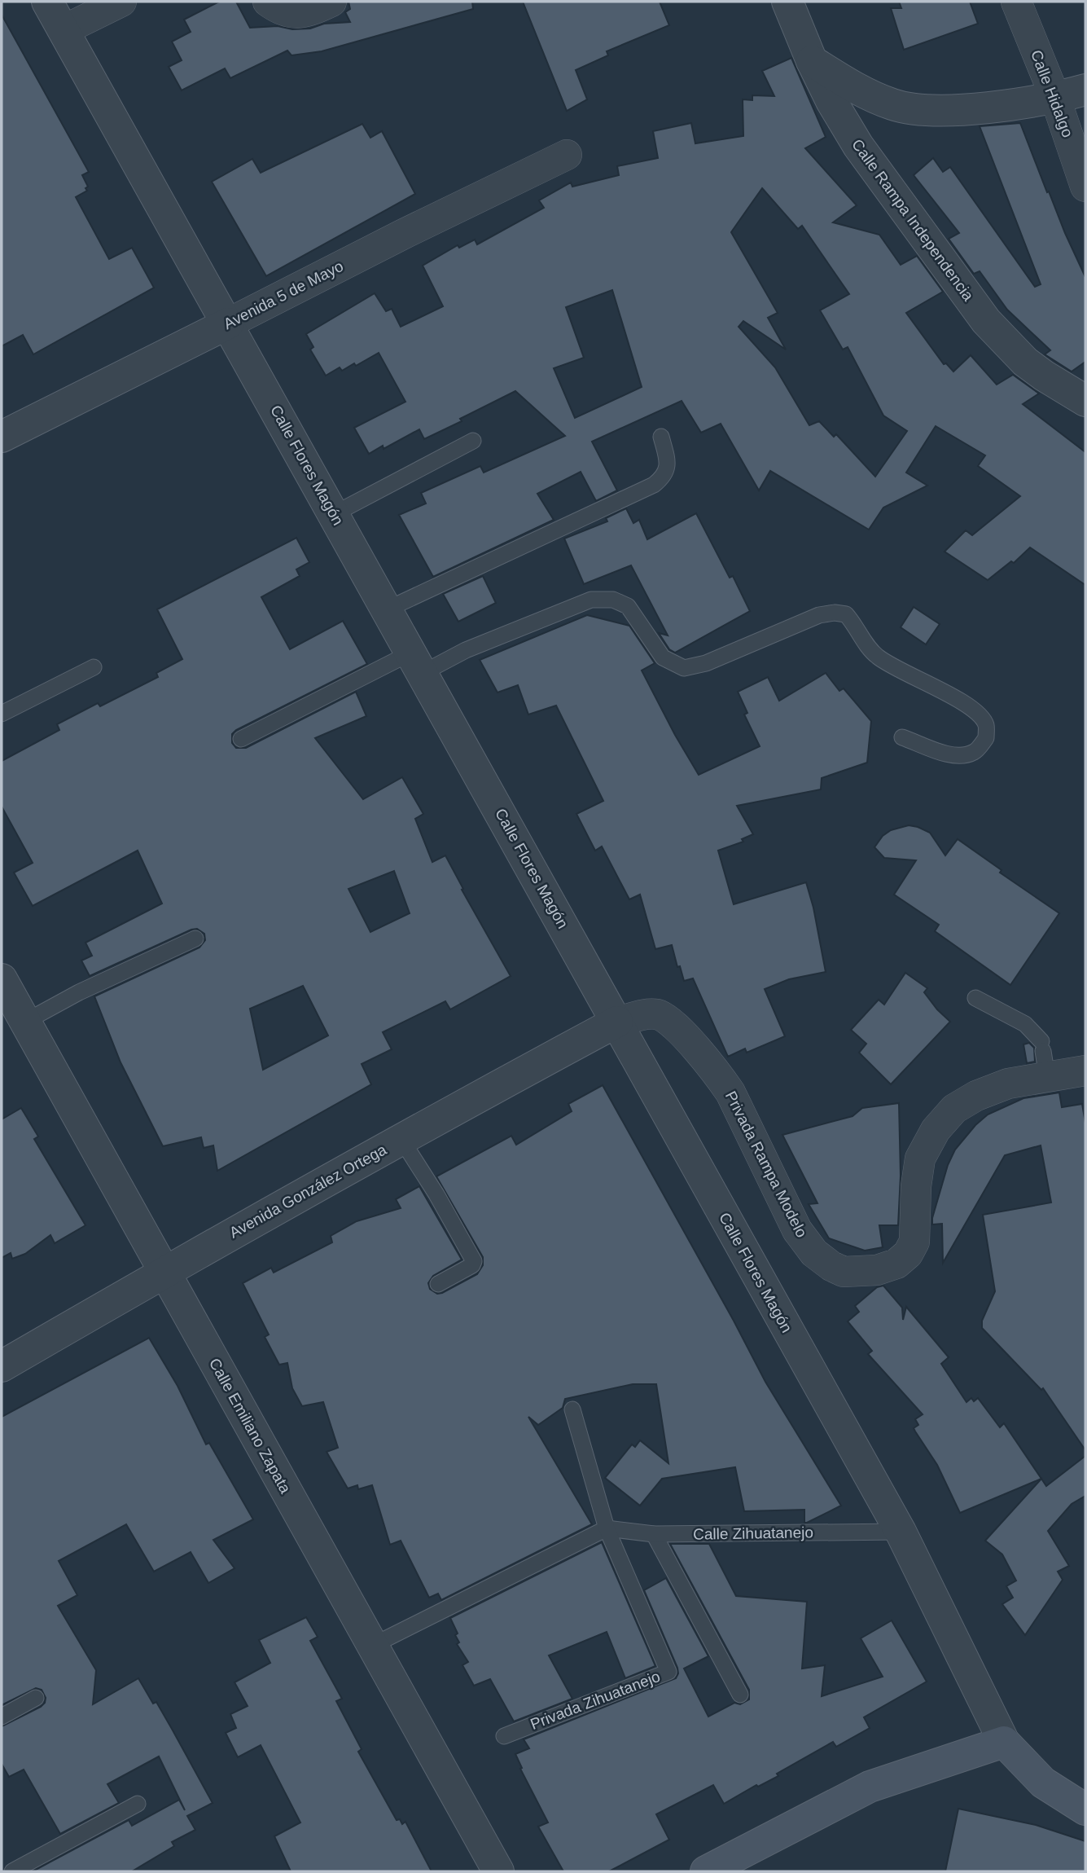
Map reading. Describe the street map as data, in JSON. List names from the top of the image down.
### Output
{
  "streets": {
    "street": [
      "Calle Hidalgo",
      "Calle Rampa Independencia",
      "Avenida 5 de Mayo",
      "Calle Flores Magón",
      "Privada Rampa Modelo",
      "Avenida González Ortega",
      "Calle Emiliano Zapata"
    ],
    "lane": ["Calle Zihuatanejo", "Privada Zihuatanejo"]
  },
  "crossings": [
    ["Avenida 5 de Mayo", "Calle Flores Magón"],
    ["Calle Flores Magón", "Privada Rampa Modelo"],
    ["Calle Flores Magón", "Avenida González Ortega"],
    ["Calle Flores Magón", "Calle Zihuatanejo"],
    ["Privada Rampa Modelo", "Avenida González Ortega"],
    ["Avenida González Ortega", "Calle Emiliano Zapata"],
    ["Calle Zihuatanejo", "Privada Zihuatanejo"]
  ]
}
